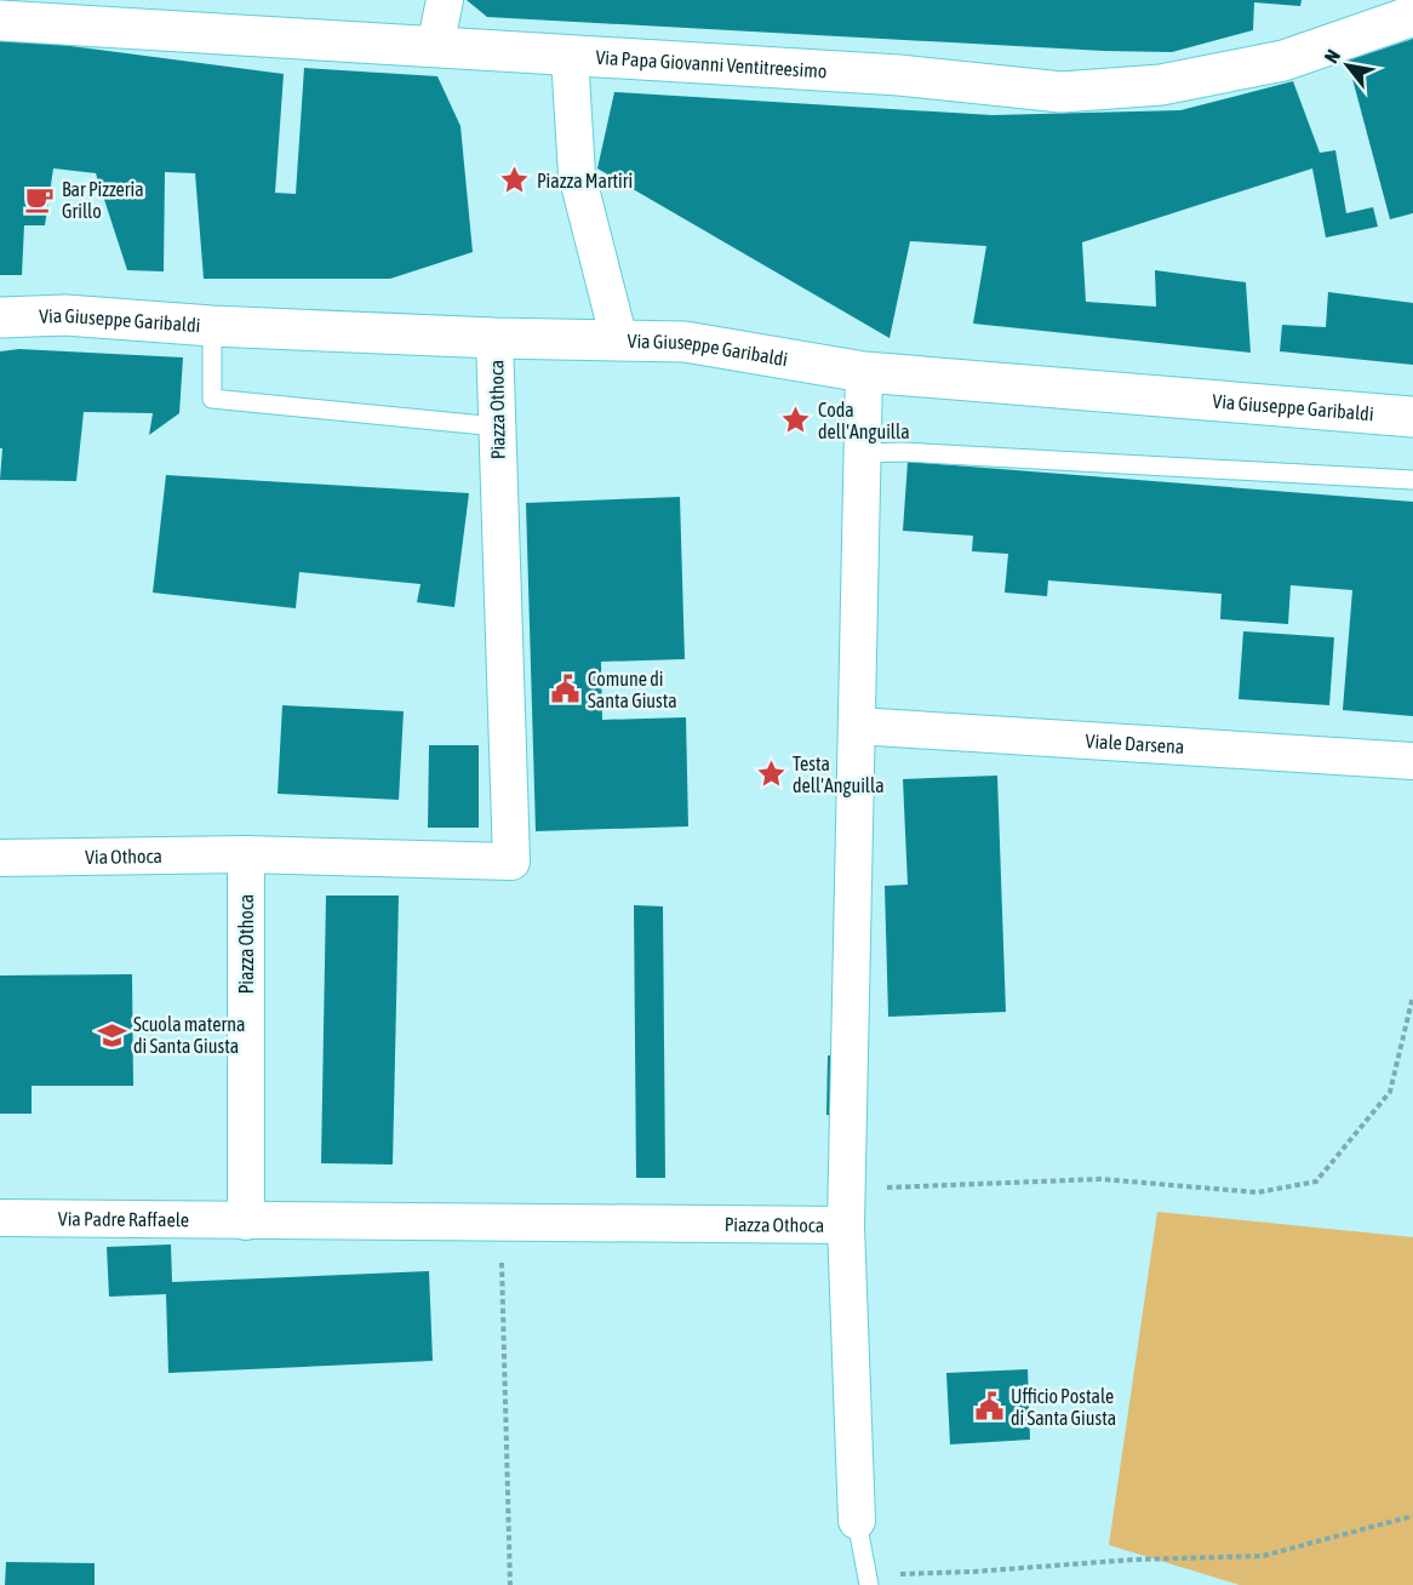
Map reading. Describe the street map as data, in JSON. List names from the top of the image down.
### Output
{
  "streets": {
    "main road": ["Via Papa Giovanni Ventitreesimo", "Via Giuseppe Garibaldi"],
    "street": [
      "Piazza Othoca",
      "Viale Darsena",
      "Via Othoca",
      "Via Padre Raffaele"
    ]
  },
  "crossings": [
    ["Via Giuseppe Garibaldi", "Piazza Othoca"],
    ["Piazza Othoca", "Viale Darsena"],
    ["Piazza Othoca", "Via Othoca"],
    ["Piazza Othoca", "Via Padre Raffaele"]
  ],
  "places": {
    "place": ["Piazza Martiri", "Coda dell'Anguilla", "Testa dell'Anguilla"],
    "cafe": ["Bar Pizzeria Grillo"],
    "public building": ["Comune di Santa Giusta", "Ufficio Postale di Santa Giusta"],
    "school or university": ["Scuola materna di Santa Giusta"]
  },
  "north": "top left"
}
